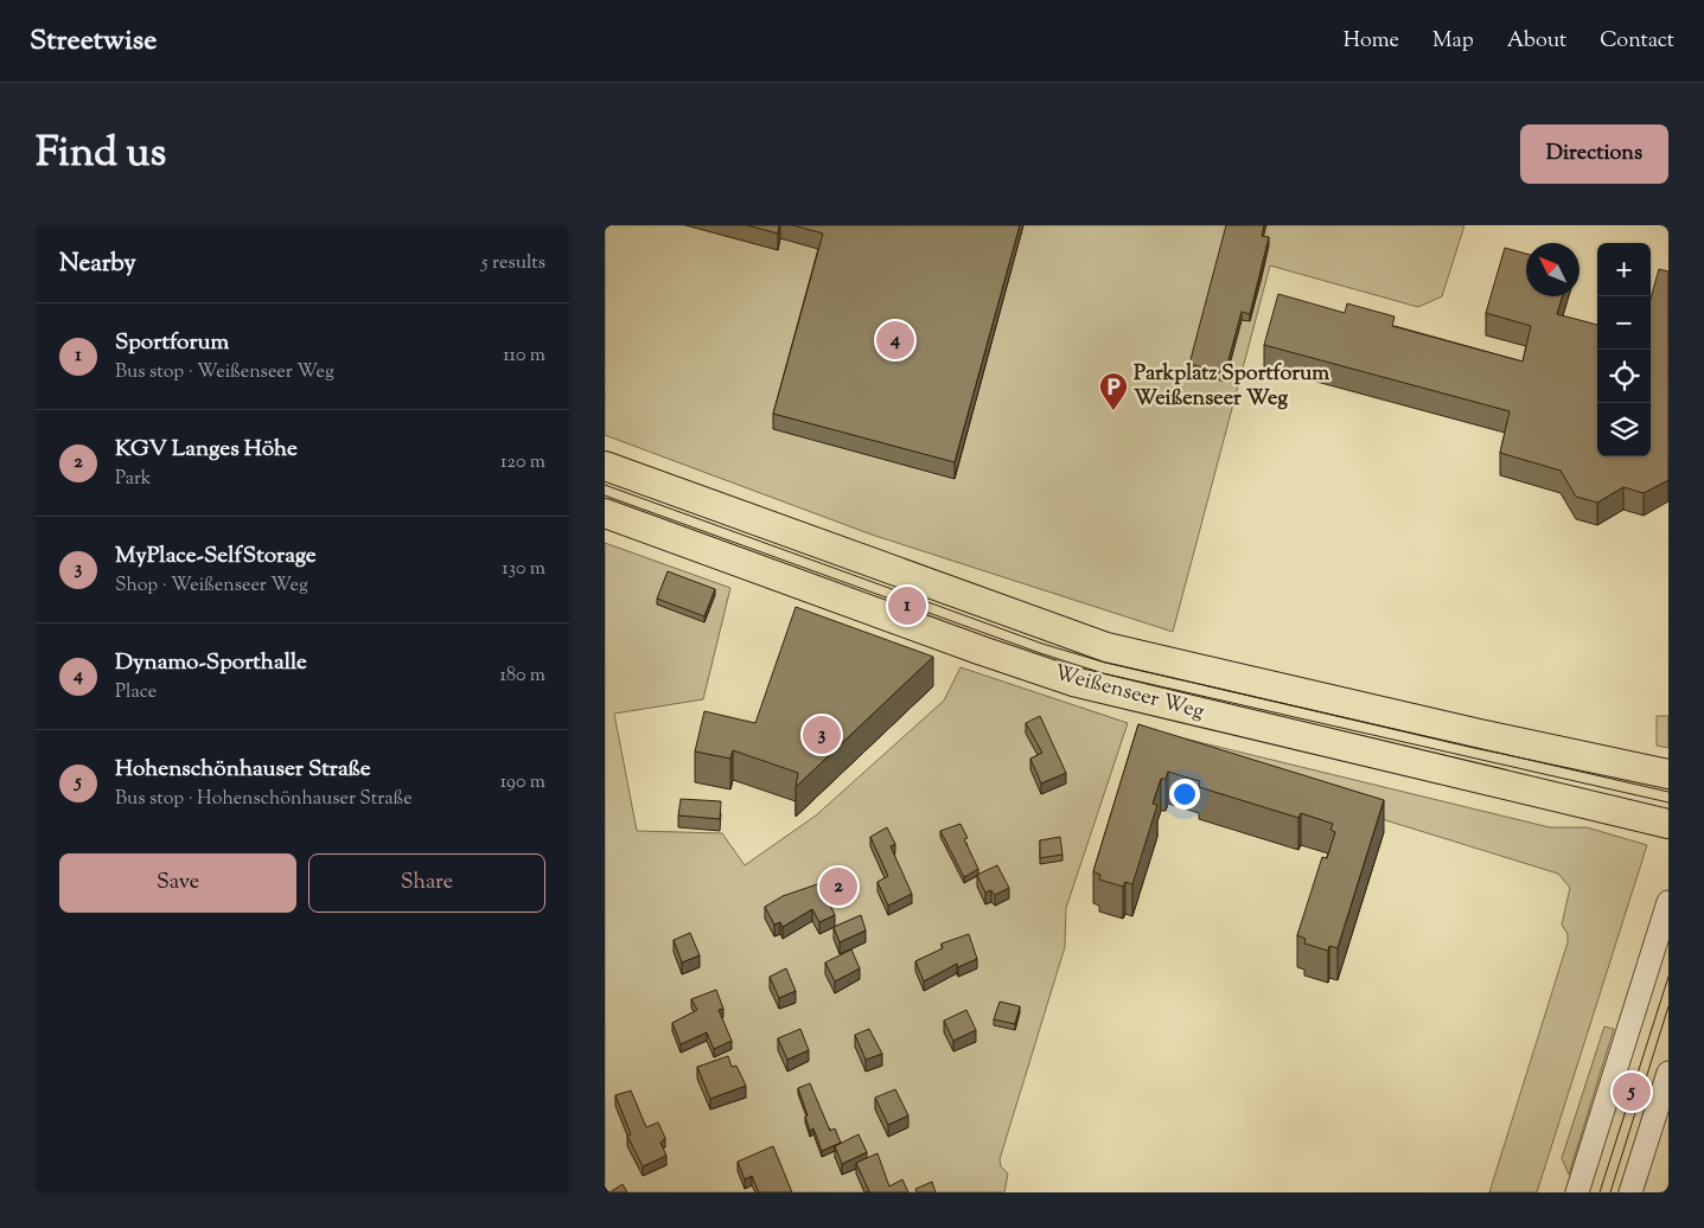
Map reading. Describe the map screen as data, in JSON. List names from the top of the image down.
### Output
{
  "streets": {
    "main road": ["Weißenseer Weg"]
  },
  "places": {
    "parking": ["Parkplatz Sportforum Weißenseer Weg"]
  },
  "north": "top left",
  "page": {
    "header": "Streetwise",
    "nav": [
      "Home",
      "Map",
      "About",
      "Contact"
    ],
    "title": "Find us",
    "buttons": [
      "Directions",
      ["Save", "Share"]
    ],
    "heading": ["Nearby", "5 results"],
    "map_buttons": ["+", "−"],
    "list": [
      {
        "mark": "1",
        "name": "Sportforum",
        "note": "Bus stop · Weißenseer Weg",
        "value": "110 m"
      },
      {
        "mark": "2",
        "name": "KGV Langes Höhe",
        "note": "Park",
        "value": "120 m"
      },
      {
        "mark": "3",
        "name": "MyPlace-SelfStorage",
        "note": "Shop · Weißenseer Weg",
        "value": "130 m"
      },
      {
        "mark": "4",
        "name": "Dynamo-Sporthalle",
        "note": "Place",
        "value": "180 m"
      },
      {
        "mark": "5",
        "name": "Hohenschönhauser Straße",
        "note": "Bus stop · Hohenschönhauser Straße",
        "value": "190 m"
      }
    ],
    "pins": [
      "4",
      "1",
      "3",
      "2",
      "5"
    ]
  }
}
